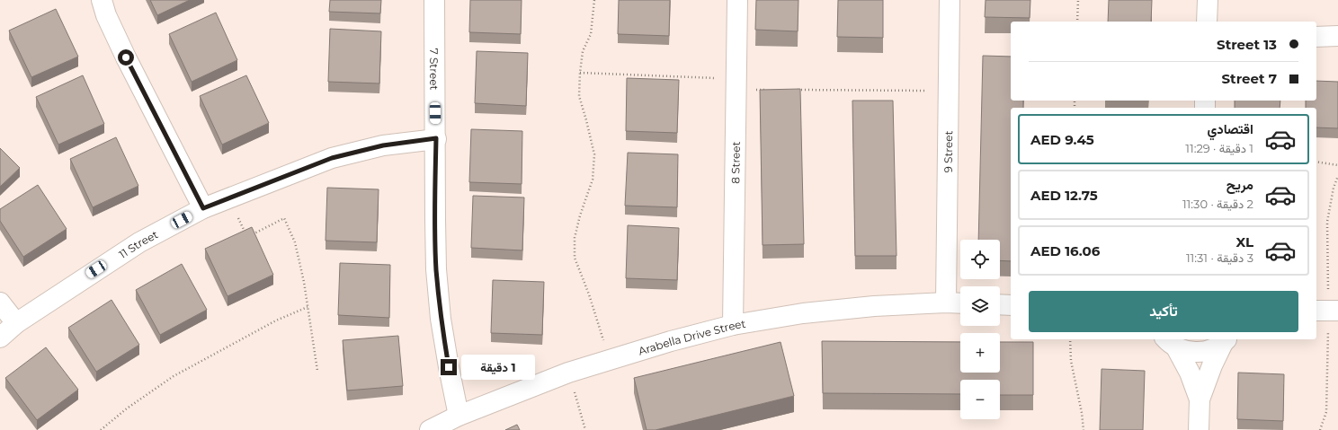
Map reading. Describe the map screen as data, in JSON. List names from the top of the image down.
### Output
{
  "streets": {
    "street": [
      "7 Street",
      "9 Street",
      "8 Street",
      "11 Street",
      "Arabella Drive Street"
    ]
  },
  "crossings": [
    ["7 Street", "11 Street"],
    ["7 Street", "Arabella Drive Street"],
    ["9 Street", "Arabella Drive Street"],
    ["8 Street", "Arabella Drive Street"]
  ],
  "page": {
    "banner": ["13 Street", "7 Street"],
    "list": [
      {
        "name": "اقتصادي",
        "note": "1 دقيقة · 11:29",
        "value": "AED 9.45"
      },
      {
        "name": "مريح",
        "note": "2 دقيقة · 11:30",
        "value": "AED 12.75"
      },
      {
        "name": "XL",
        "note": "3 دقيقة · 11:31",
        "value": "AED 16.06"
      }
    ],
    "map_buttons": ["+", "−"],
    "buttons": "تأكيد",
    "bubble": "1 دقيقة"
  }
}
